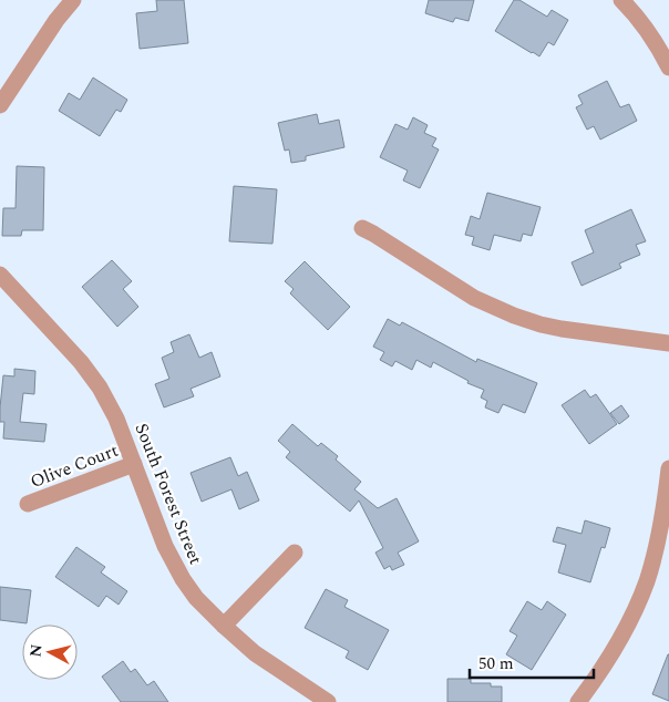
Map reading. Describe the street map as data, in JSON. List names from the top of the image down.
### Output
{
  "streets": {
    "street": ["Olive Court", "South Forest Street"]
  },
  "crossings": [
    ["Olive Court", "South Forest Street"]
  ],
  "scale_bar": "50 m",
  "north": "left"
}
